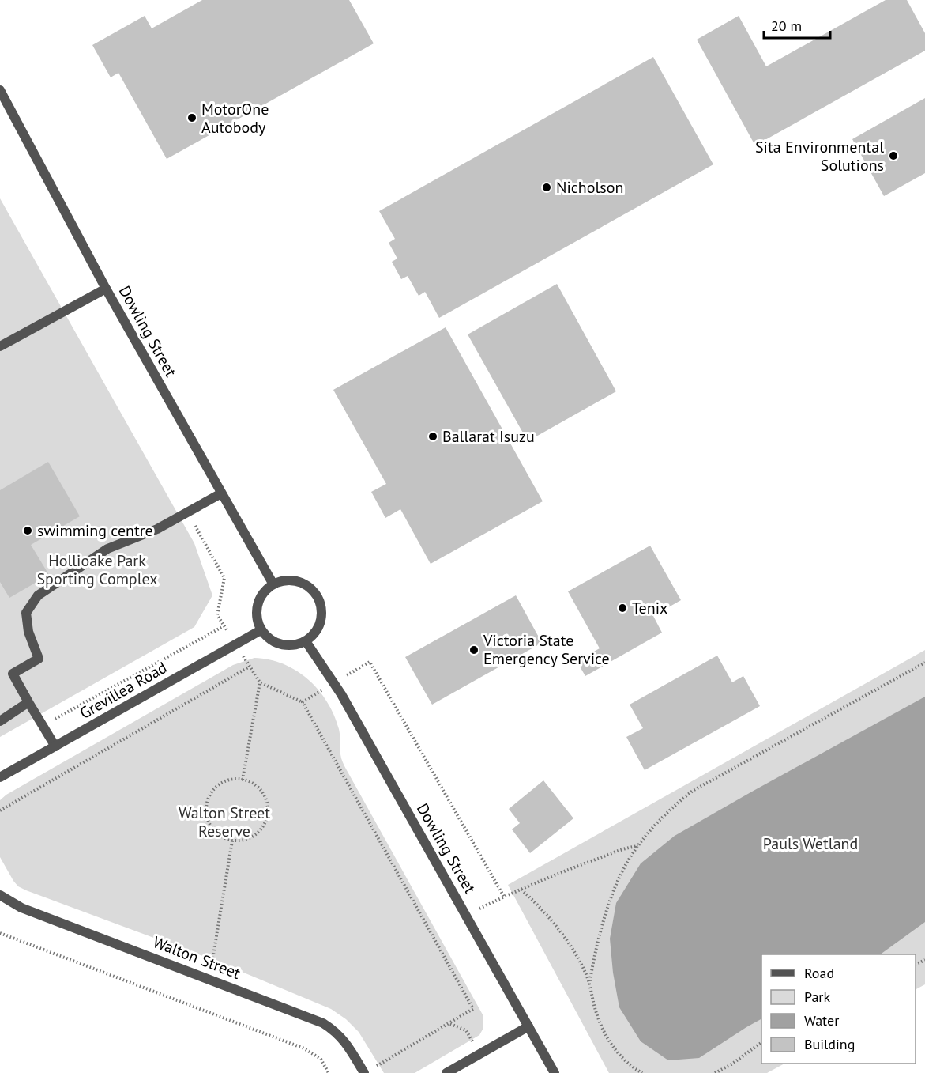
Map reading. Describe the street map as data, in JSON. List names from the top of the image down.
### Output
{
  "streets": {
    "street": ["Dowling Street", "Grevillea Road", "Walton Street"]
  },
  "crossings": [
    ["Dowling Street", "Grevillea Road"]
  ],
  "parks": ["Hollioake Park Sporting Complex", "Walton Street Reserve", "Pauls Wetland"],
  "places": [
    "MotorOne Autobody",
    "Sita Environmental Solutions",
    "Nicholson",
    "Ballarat Isuzu",
    "swimming centre",
    "Tenix",
    "Victoria State Emergency Service"
  ],
  "legend": [
    "Road",
    "Park",
    "Water",
    "Building"
  ],
  "scale_bar": "20 m"
}
